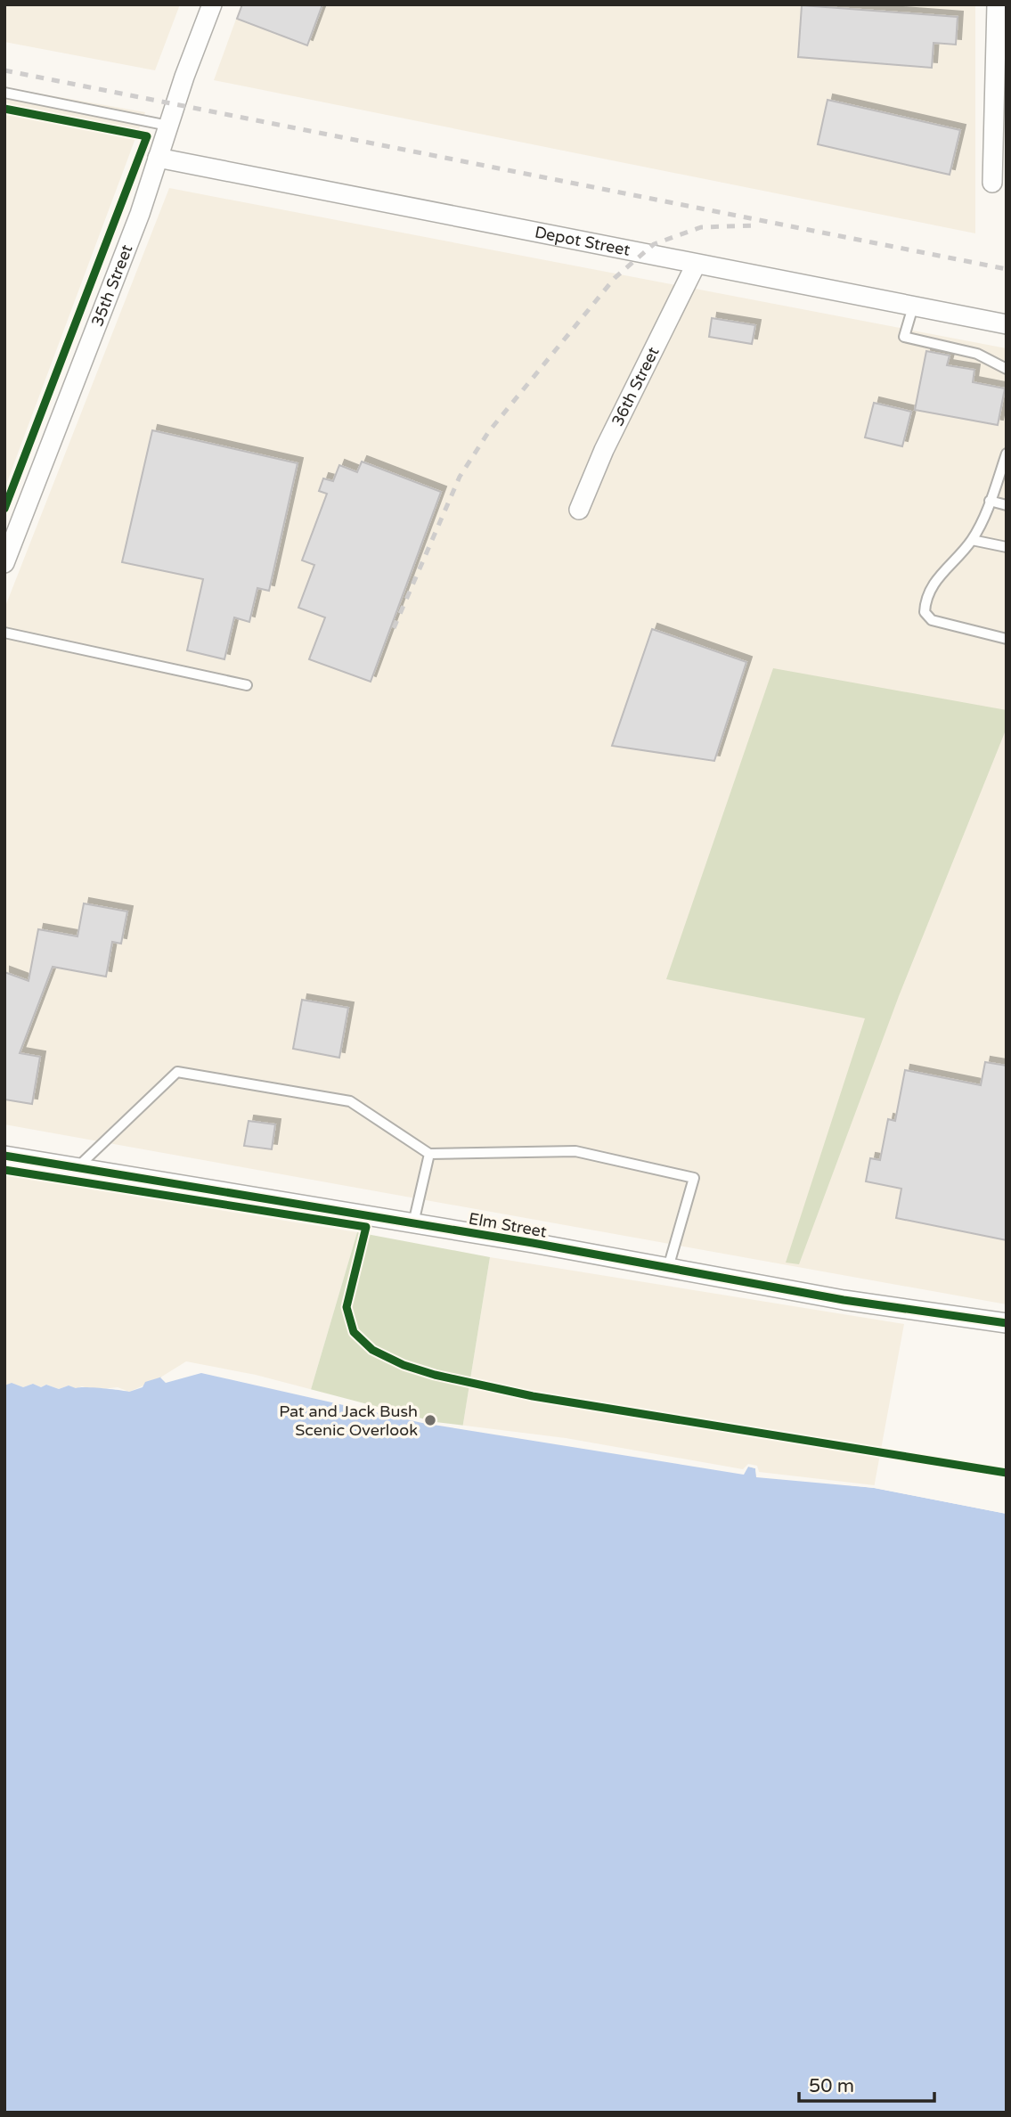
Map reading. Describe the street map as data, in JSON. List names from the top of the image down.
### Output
{
  "streets": {
    "street": [
      "Depot Street",
      "35th Street",
      "36th Street",
      "Elm Street"
    ]
  },
  "crossings": [
    ["Depot Street", "35th Street"],
    ["Depot Street", "36th Street"]
  ],
  "places": ["Pat and Jack Bush Scenic Overlook"],
  "scale_bar": "50 m"
}
